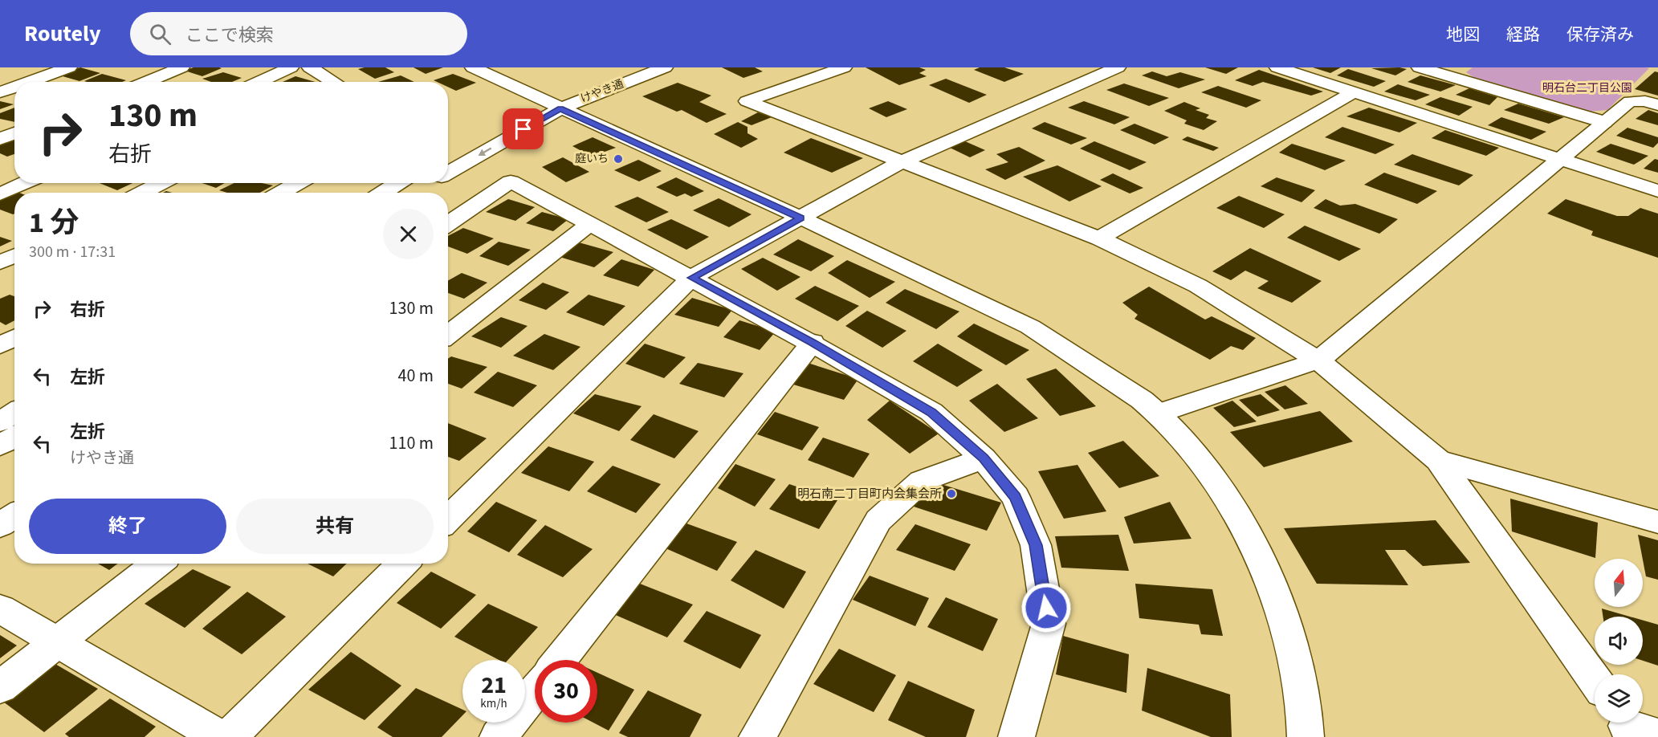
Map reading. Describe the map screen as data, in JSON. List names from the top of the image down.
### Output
{
  "streets": {
    "street": ["けやき通"]
  },
  "parks": ["明石台二丁目公園"],
  "places": ["庭いち", "明石南二丁目町内会集会所"],
  "north": "top",
  "page": {
    "header": "Routely",
    "search": "ここで検索",
    "nav": ["地図", "経路", "保存済み"],
    "turn": ["130 m", "右折"],
    "heading": ["1 分", "300 m · 17:31"],
    "list": [
      {
        "name": "右折",
        "value": "130 m"
      },
      {
        "name": "左折",
        "value": "40 m"
      },
      {
        "name": "左折",
        "note": "けやき通",
        "value": "110 m"
      }
    ],
    "buttons": ["終了", "共有"],
    "speed": "21 km/h",
    "limit": "30"
  }
}
